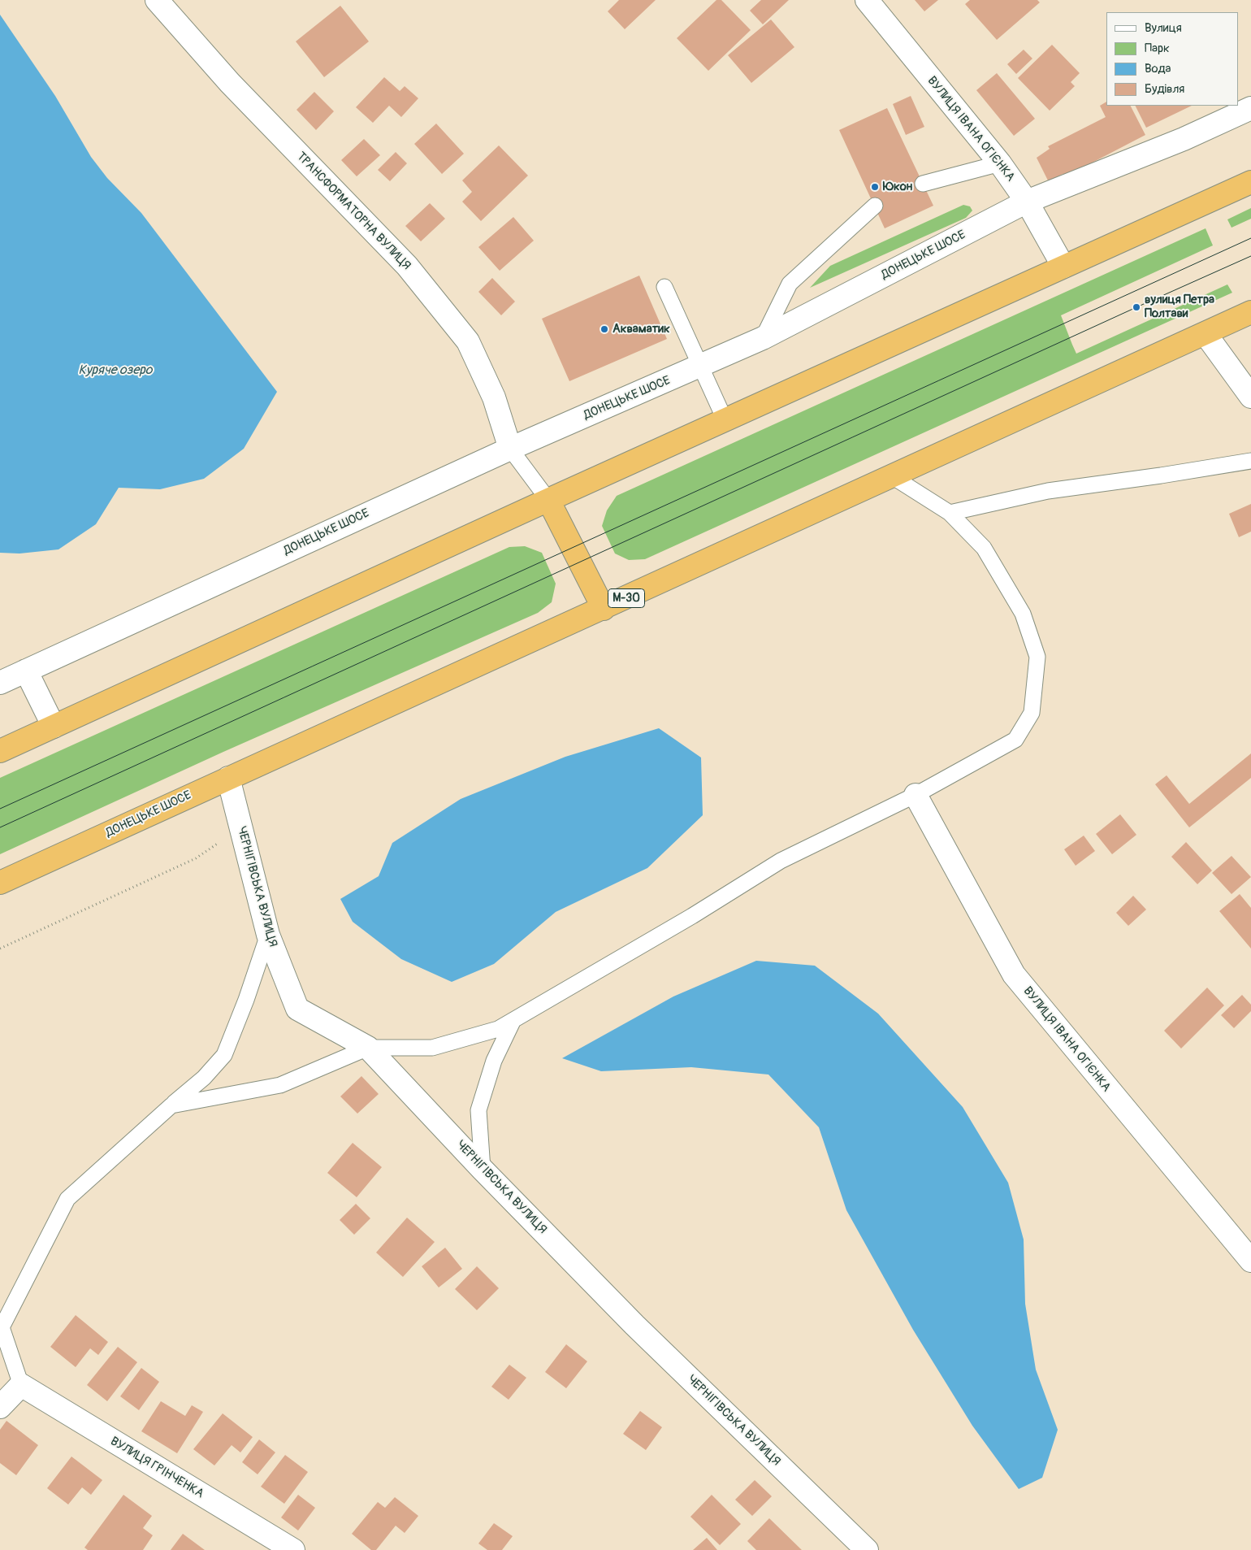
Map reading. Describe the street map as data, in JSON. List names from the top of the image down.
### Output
{
  "streets": {
    "highway": ["ДОНЕЦЬКЕ ШОСЕ", "М-30"],
    "street": [
      "ВУЛИЦЯ ІВАНА ОГІЄНКА",
      "ТРАНСФОРМАТОРНА ВУЛИЦЯ",
      "ЧЕРНІГІВСЬКА ВУЛИЦЯ",
      "ВУЛИЦЯ ГРІНЧЕНКА"
    ]
  },
  "crossings": [
    ["ВУЛИЦЯ ІВАНА ОГІЄНКА", "ДОНЕЦЬКЕ ШОСЕ"],
    ["ТРАНСФОРМАТОРНА ВУЛИЦЯ", "ДОНЕЦЬКЕ ШОСЕ"],
    ["ДОНЕЦЬКЕ ШОСЕ", "ЧЕРНІГІВСЬКА ВУЛИЦЯ"]
  ],
  "water": ["Куряче озеро"],
  "places": ["Юкон", "вулиця Петра Полтави", "Акваматик"],
  "legend": [
    "Вулиця",
    "Парк",
    "Вода",
    "Будівля"
  ]
}
